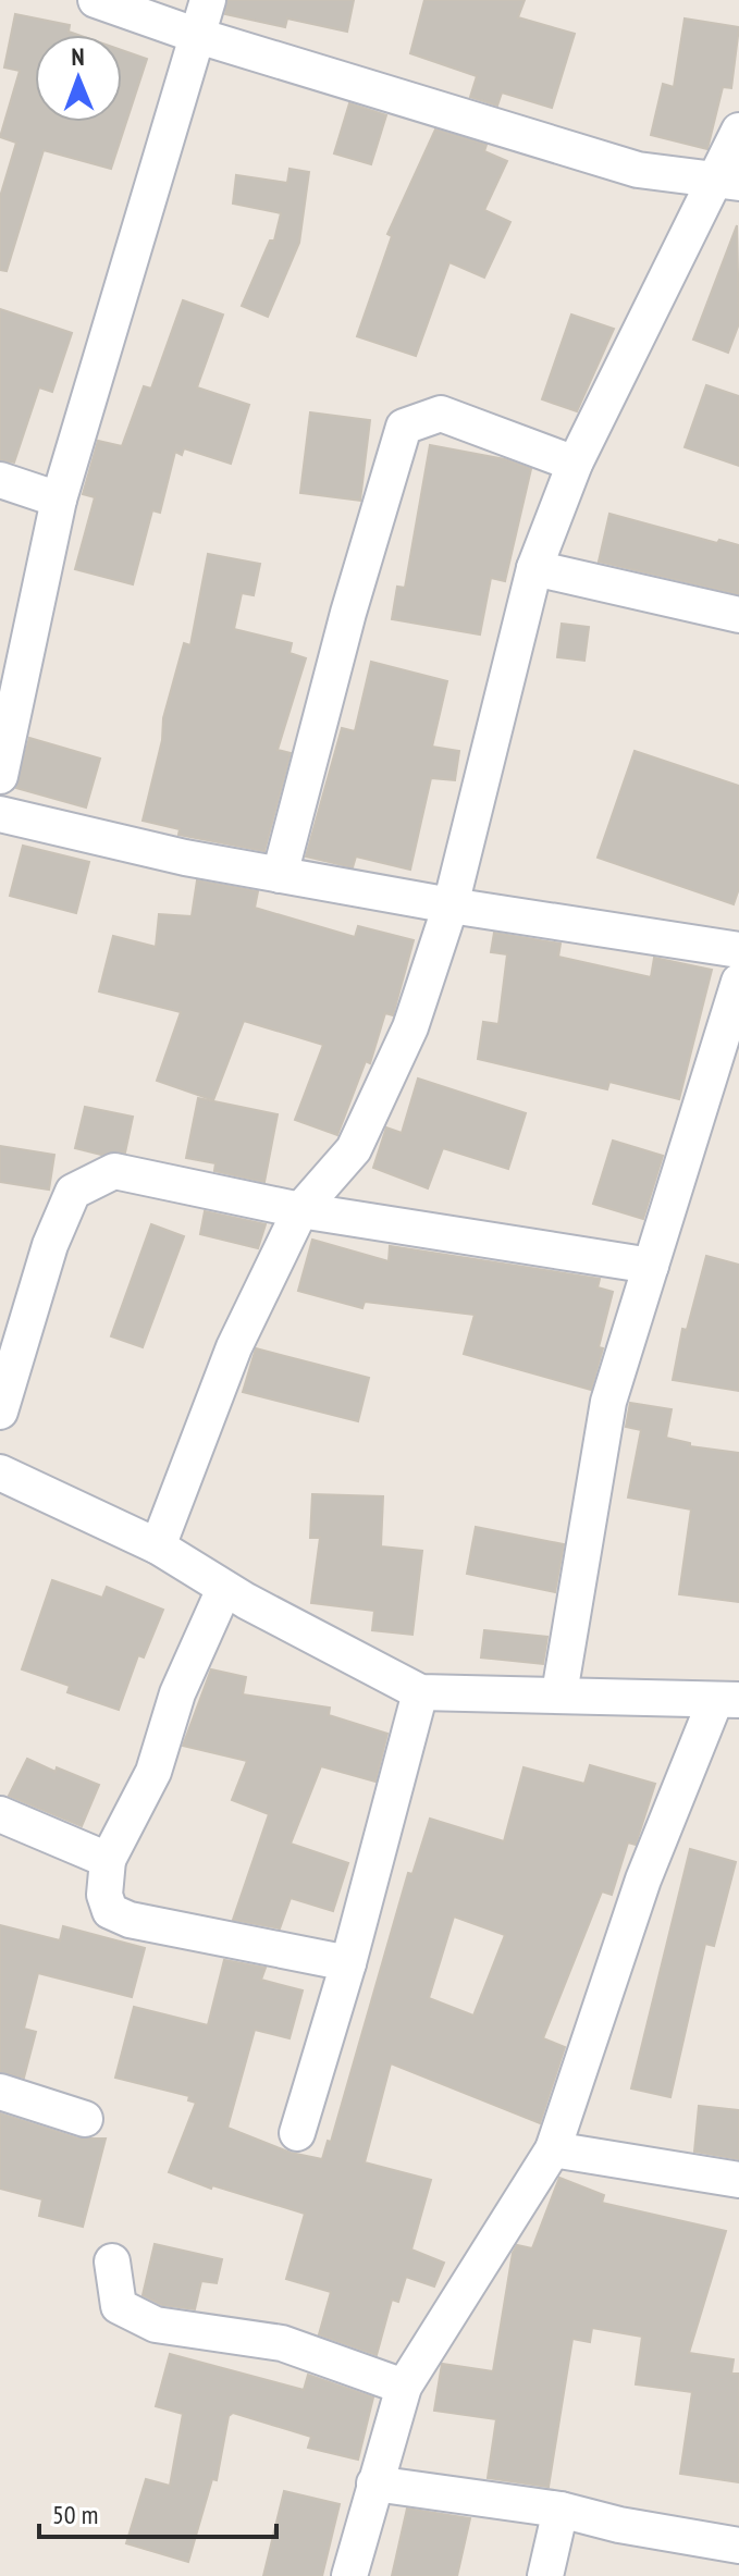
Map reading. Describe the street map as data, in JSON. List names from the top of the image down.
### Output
{
  "scale_bar": "50 m",
  "north": "top"
}
